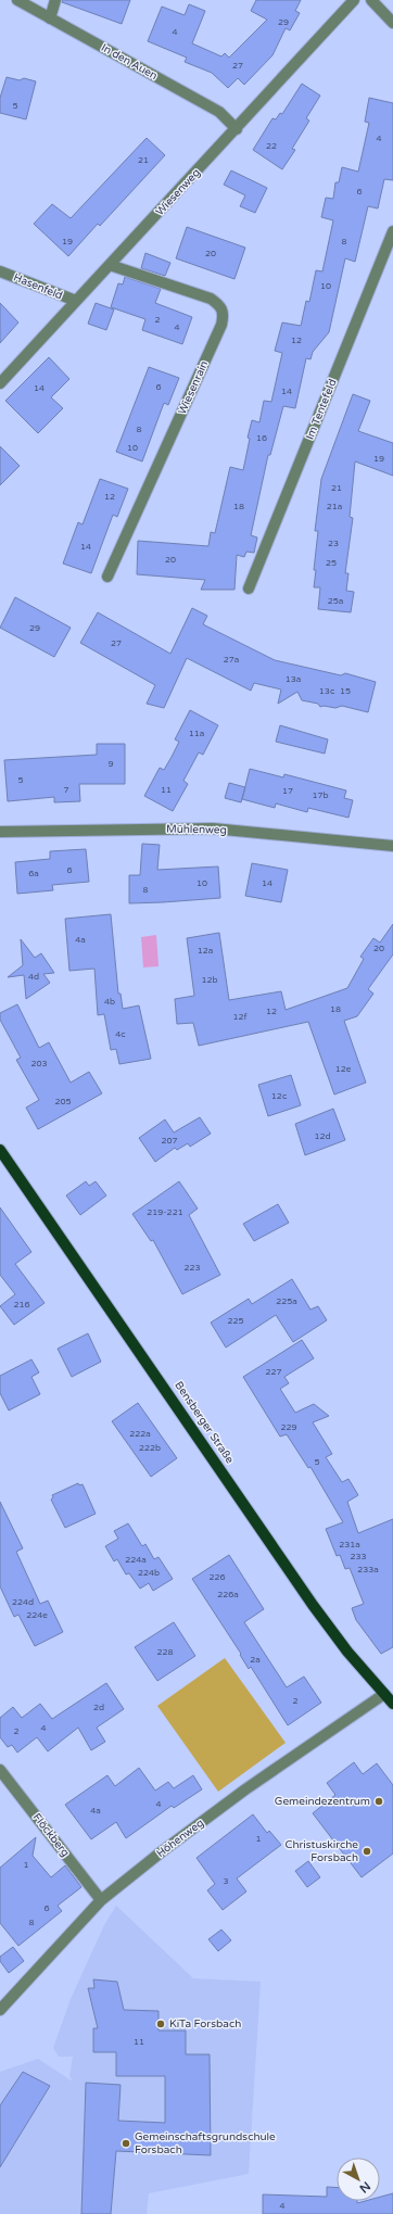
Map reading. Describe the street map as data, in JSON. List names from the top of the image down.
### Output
{
  "streets": {
    "main road": ["Bensberger Straße"],
    "street": [
      "In den Auen",
      "Wiesenweg",
      "Hasenfeld",
      "Wiesenrain",
      "Im Tentefeld",
      "Mühlenweg",
      "Flöckberg",
      "Höhenweg"
    ]
  },
  "crossings": [
    ["In den Auen", "Wiesenweg"],
    ["Wiesenweg", "Hasenfeld"],
    ["Wiesenweg", "Wiesenrain"],
    ["Bensberger Straße", "Höhenweg"],
    ["Flöckberg", "Höhenweg"]
  ],
  "places": [
    "Gemeindezentrum",
    "Christuskirche Forsbach",
    "KiTa Forsbach",
    "Gemeinschaftsgrundschule Forsbach"
  ],
  "house_numbers": [
    "29",
    "4",
    "27",
    "5",
    "4",
    "22",
    "21",
    "6",
    "19",
    "8",
    "20",
    "10",
    "2",
    "4",
    "12",
    "6",
    "14",
    "14",
    "8",
    "16",
    "10",
    "19",
    "21",
    "12",
    "18",
    "21a",
    "23",
    "14",
    "20",
    "25",
    "25a",
    "29",
    "27",
    "27a",
    "13a",
    "13c",
    "15",
    "11a",
    "9",
    "5",
    "7",
    "11",
    "17",
    "17b",
    "6",
    "6a",
    "10",
    "14",
    "8",
    "4a",
    "20",
    "12a",
    "4d",
    "12b",
    "4b",
    "18",
    "12",
    "12f",
    "4c",
    "203",
    "12e",
    "12c",
    "205",
    "12d",
    "207",
    "219-221",
    "223",
    "225a",
    "216",
    "225",
    "227",
    "229",
    "222a",
    "222b",
    "5",
    "231a",
    "233",
    "224a",
    "233a",
    "224b",
    "226",
    "226a",
    "224d",
    "224e",
    "228",
    "2a",
    "2",
    "2d",
    "4",
    "2",
    "4",
    "4a",
    "1",
    "1",
    "3",
    "6",
    "8",
    "11",
    "4"
  ],
  "north": "bottom right"
}
